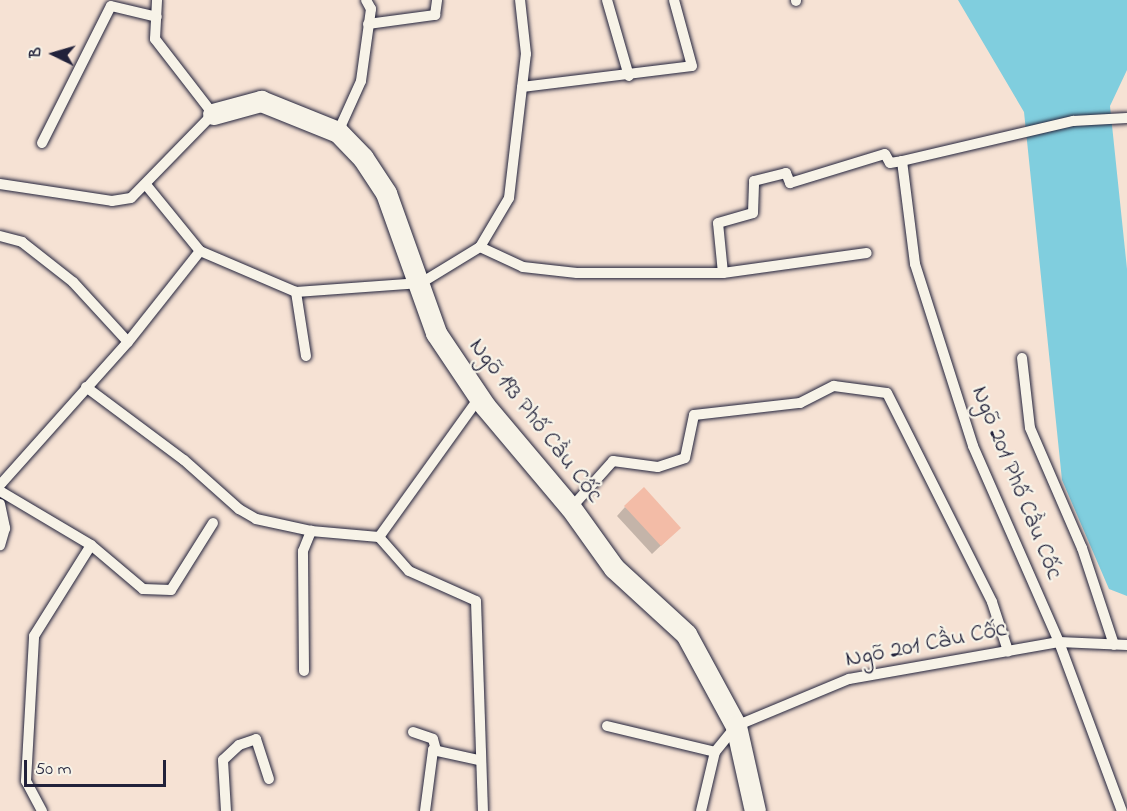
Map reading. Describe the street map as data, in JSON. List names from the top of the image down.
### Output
{
  "streets": {
    "street": ["Ngõ 193 Phố Cầu Cốc"],
    "lane": ["Ngõ 201 Phố Cầu Cốc", "Ngõ 201 Cầu Cốc"]
  },
  "crossings": [
    ["Ngõ 193 Phố Cầu Cốc", "Ngõ 201 Cầu Cốc"],
    ["Ngõ 201 Phố Cầu Cốc", "Ngõ 201 Cầu Cốc"]
  ],
  "scale_bar": "50 m",
  "north": "left"
}
